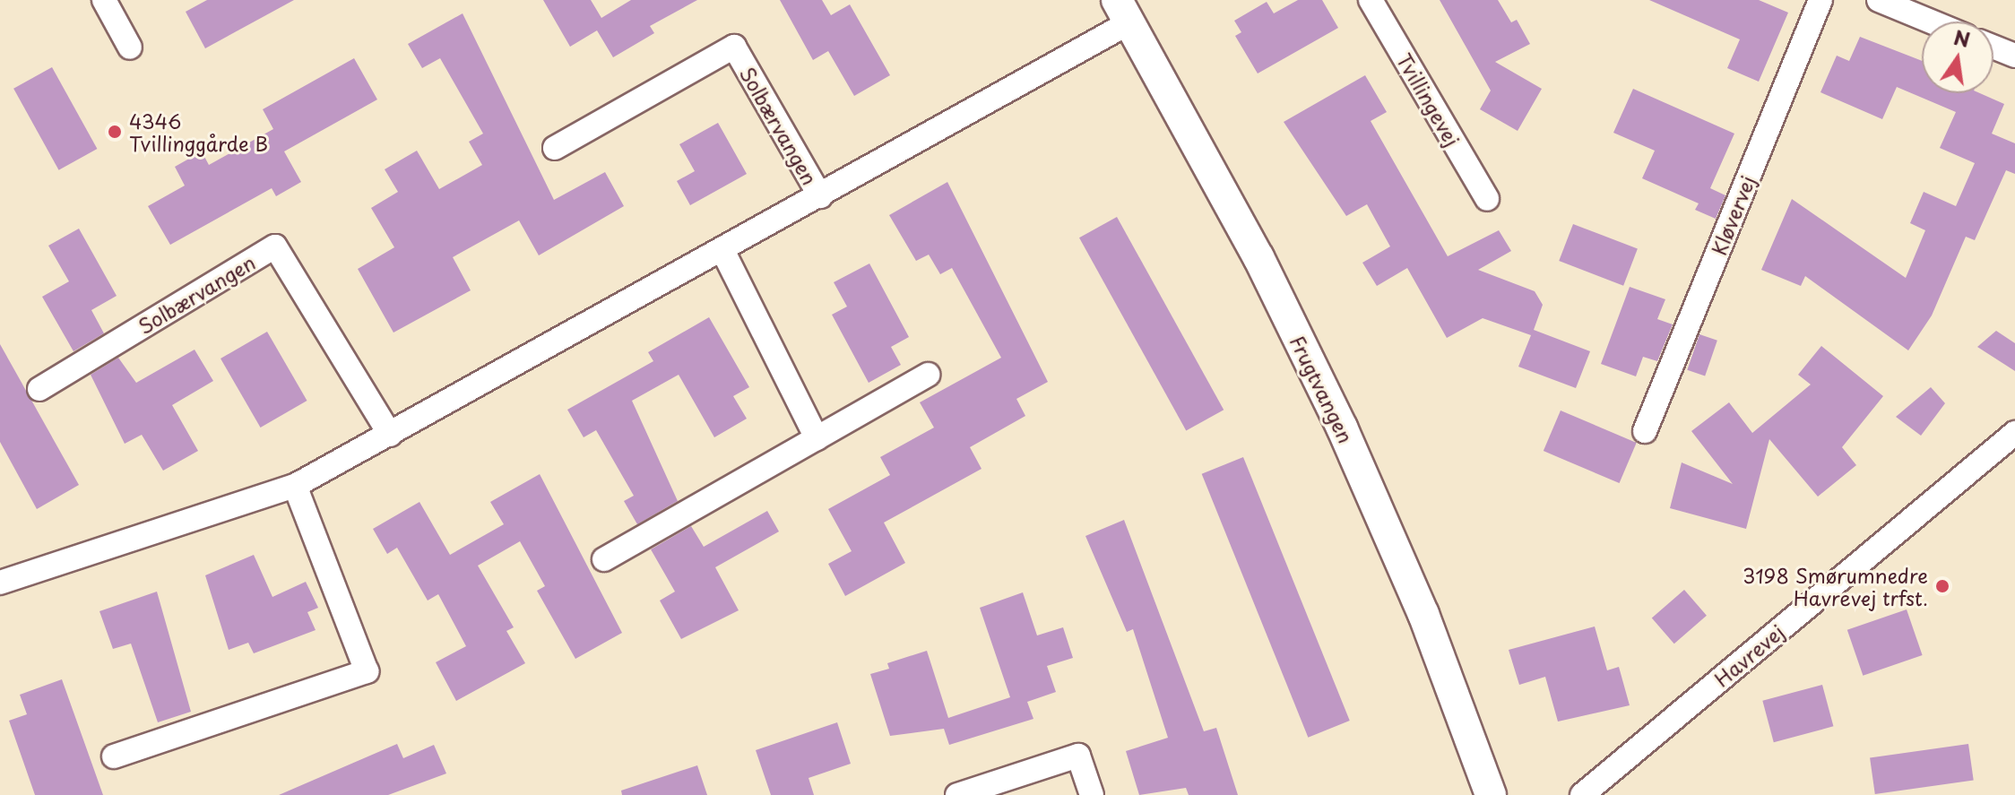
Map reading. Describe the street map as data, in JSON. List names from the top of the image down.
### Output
{
  "streets": {
    "street": [
      "Tvillingevej",
      "Solbærvangen",
      "Kløvervej",
      "Frugtvangen",
      "Havrevej"
    ]
  },
  "crossings": [
    ["Solbærvangen", "Frugtvangen"]
  ],
  "places": ["4346 Tvillinggårde B", "3198 Smørumnedre Havrevej trfst."],
  "north": "top"
}
